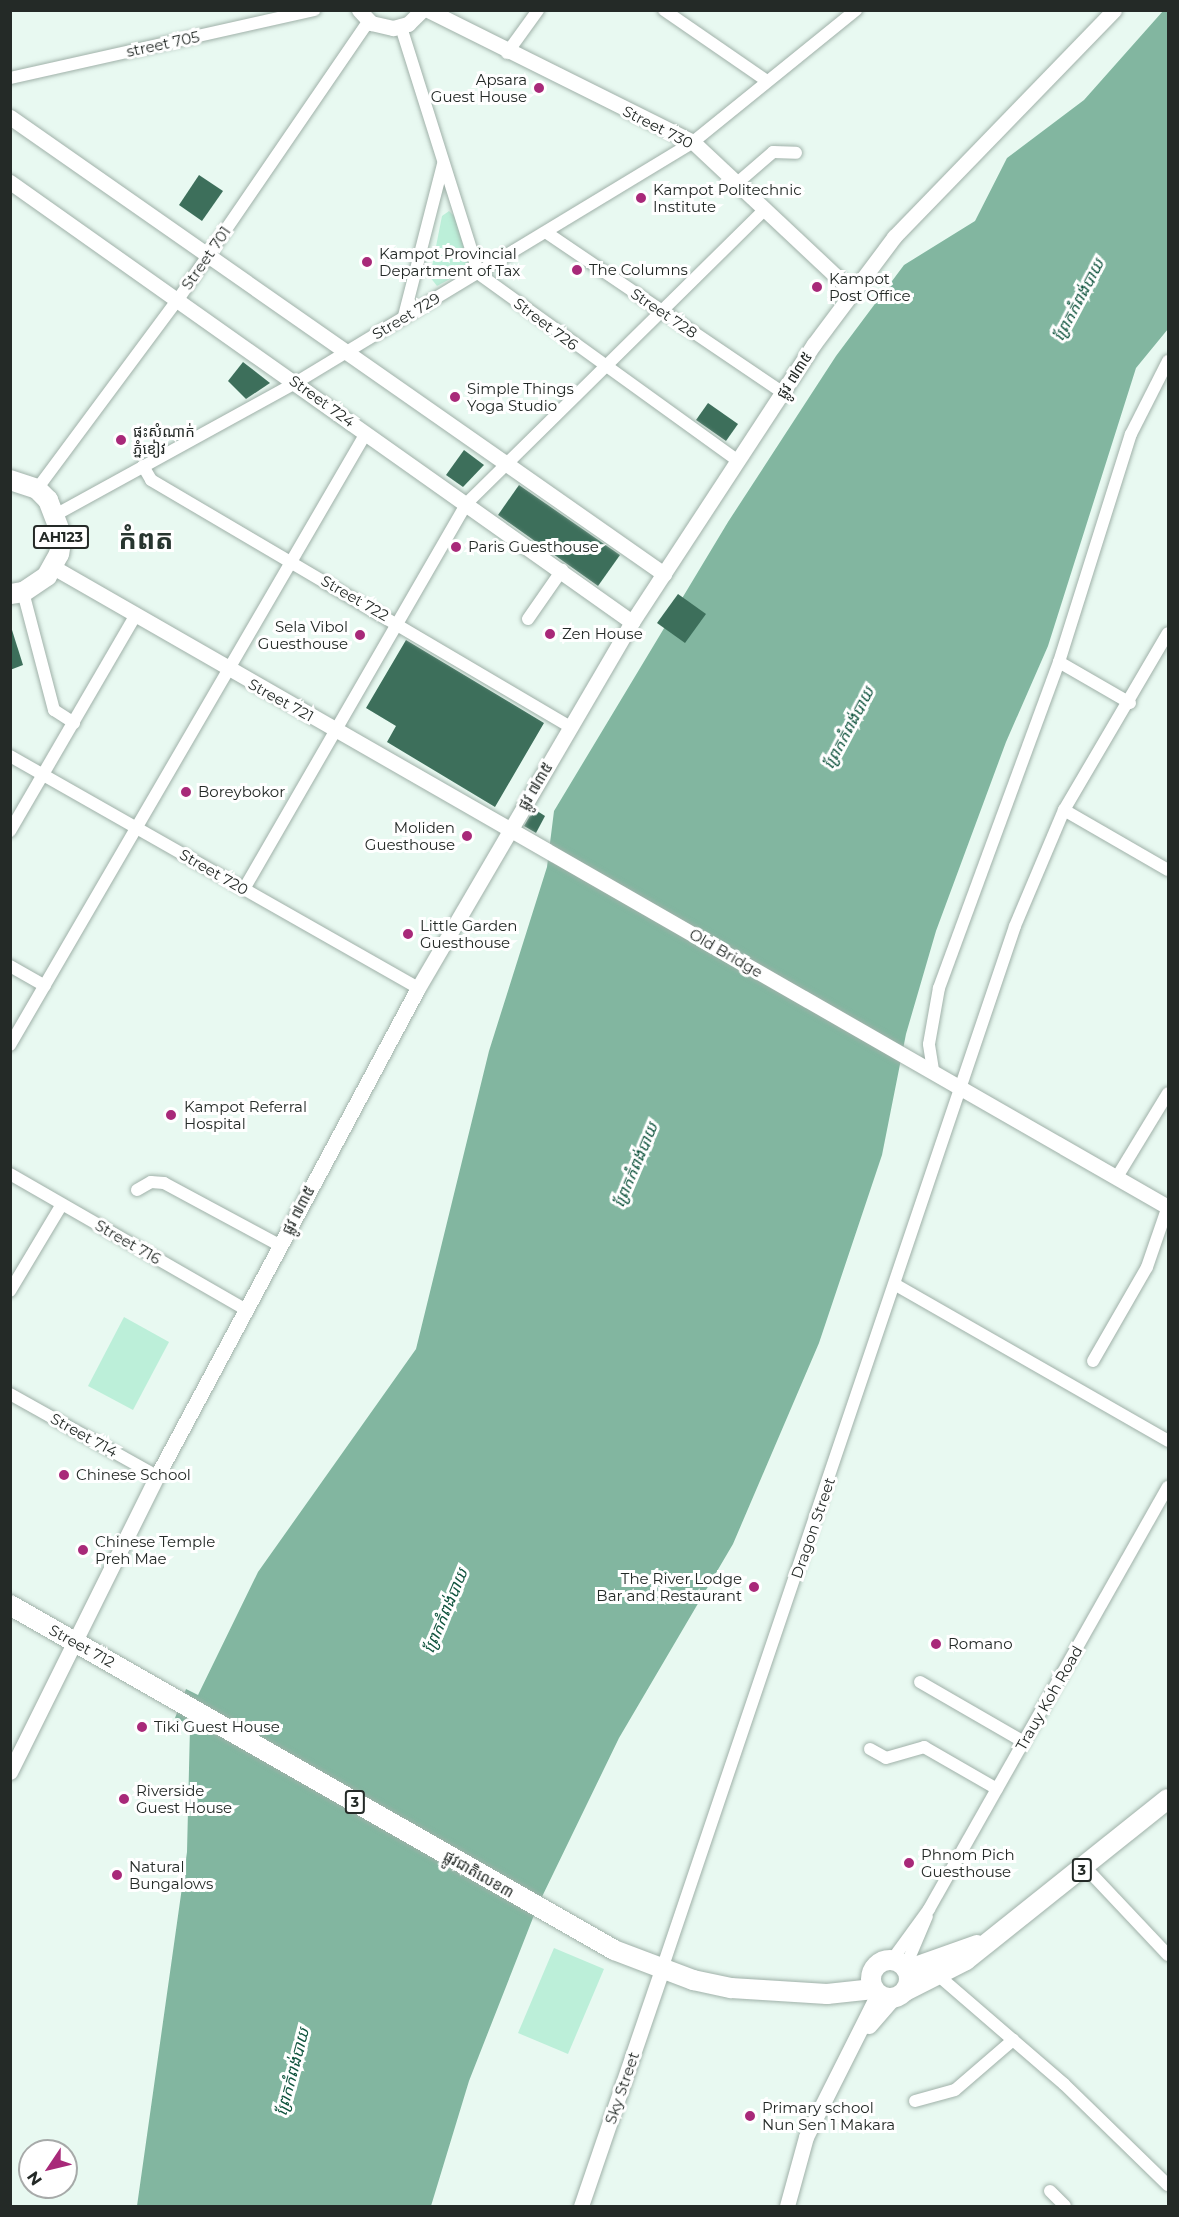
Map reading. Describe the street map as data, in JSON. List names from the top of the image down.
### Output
{
  "streets": {
    "main road": [
      "AH123",
      "Street 712",
      "3",
      "ផ្លូវជាតិលេខ៣"
    ],
    "street": [
      "street 705",
      "Street 730",
      "Street 701",
      "Street 728",
      "Street 729",
      "Street 726",
      "ផ្លូវ ៧៣៥",
      "Street 724",
      "Street 722",
      "Street 721",
      "Street 720",
      "Old Bridge",
      "Street 716",
      "Street 714",
      "Dragon Street",
      "Trauy Koh Road",
      "Sky Street"
    ]
  },
  "crossings": [
    ["Street 730", "Street 729"],
    ["Street 730", "ផ្លូវ ៧៣៥"],
    ["Street 701", "Street 724"],
    ["Street 701", "AH123"],
    ["Street 728", "Street 729"],
    ["Street 728", "ផ្លូវ ៧៣៥"],
    ["Street 729", "Street 726"],
    ["Street 729", "Street 724"],
    ["Street 729", "AH123"],
    ["Street 729", "Street 722"],
    ["Street 726", "ផ្លូវ ៧៣៥"],
    ["ផ្លូវ ៧៣៥", "Street 724"],
    ["ផ្លូវ ៧៣៥", "Street 722"],
    ["ផ្លូវ ៧៣៥", "Street 721"],
    ["ផ្លូវ ៧៣៥", "Street 720"],
    ["ផ្លូវ ៧៣៥", "Old Bridge"],
    ["ផ្លូវ ៧៣៥", "Street 716"],
    ["ផ្លូវ ៧៣៥", "Street 714"],
    ["ផ្លូវ ៧៣៥", "Street 712"],
    ["AH123", "Street 721"],
    ["Street 721", "Old Bridge"],
    ["Old Bridge", "Dragon Street"],
    ["Dragon Street", "ផ្លូវជាតិលេខ៣"],
    ["Dragon Street", "Sky Street"],
    ["Street 712", "ផ្លូវជាតិលេខ៣"],
    ["Trauy Koh Road", "ផ្លូវជាតិលេខ៣"],
    ["ផ្លូវជាតិលេខ៣", "Sky Street"]
  ],
  "districts": ["កំពត"],
  "water": ["ព្រែកកំពង់បាយ"],
  "places": [
    "Apsara Guest House",
    "Kampot Politechnic Institute",
    "Kampot Provincial Department of Tax",
    "The Columns",
    "Kampot Post Office",
    "Simple Things Yoga Studio",
    "ផ្ទះសំណាក់ ភ្នំខៀវ",
    "Paris Guesthouse",
    "Zen House",
    "Sela Vibol Guesthouse",
    "Boreybokor",
    "Moliden Guesthouse",
    "Little Garden Guesthouse",
    "Kampot Referral Hospital",
    "Chinese School",
    "Chinese Temple Preh Mae",
    "The River Lodge Bar and Restaurant",
    "Romano",
    "Tiki Guest House",
    "Riverside Guest House",
    "Phnom Pich Guesthouse",
    "Natural Bungalows",
    "Primary school Nun Sen 1 Makara"
  ],
  "north": "bottom left"
}
